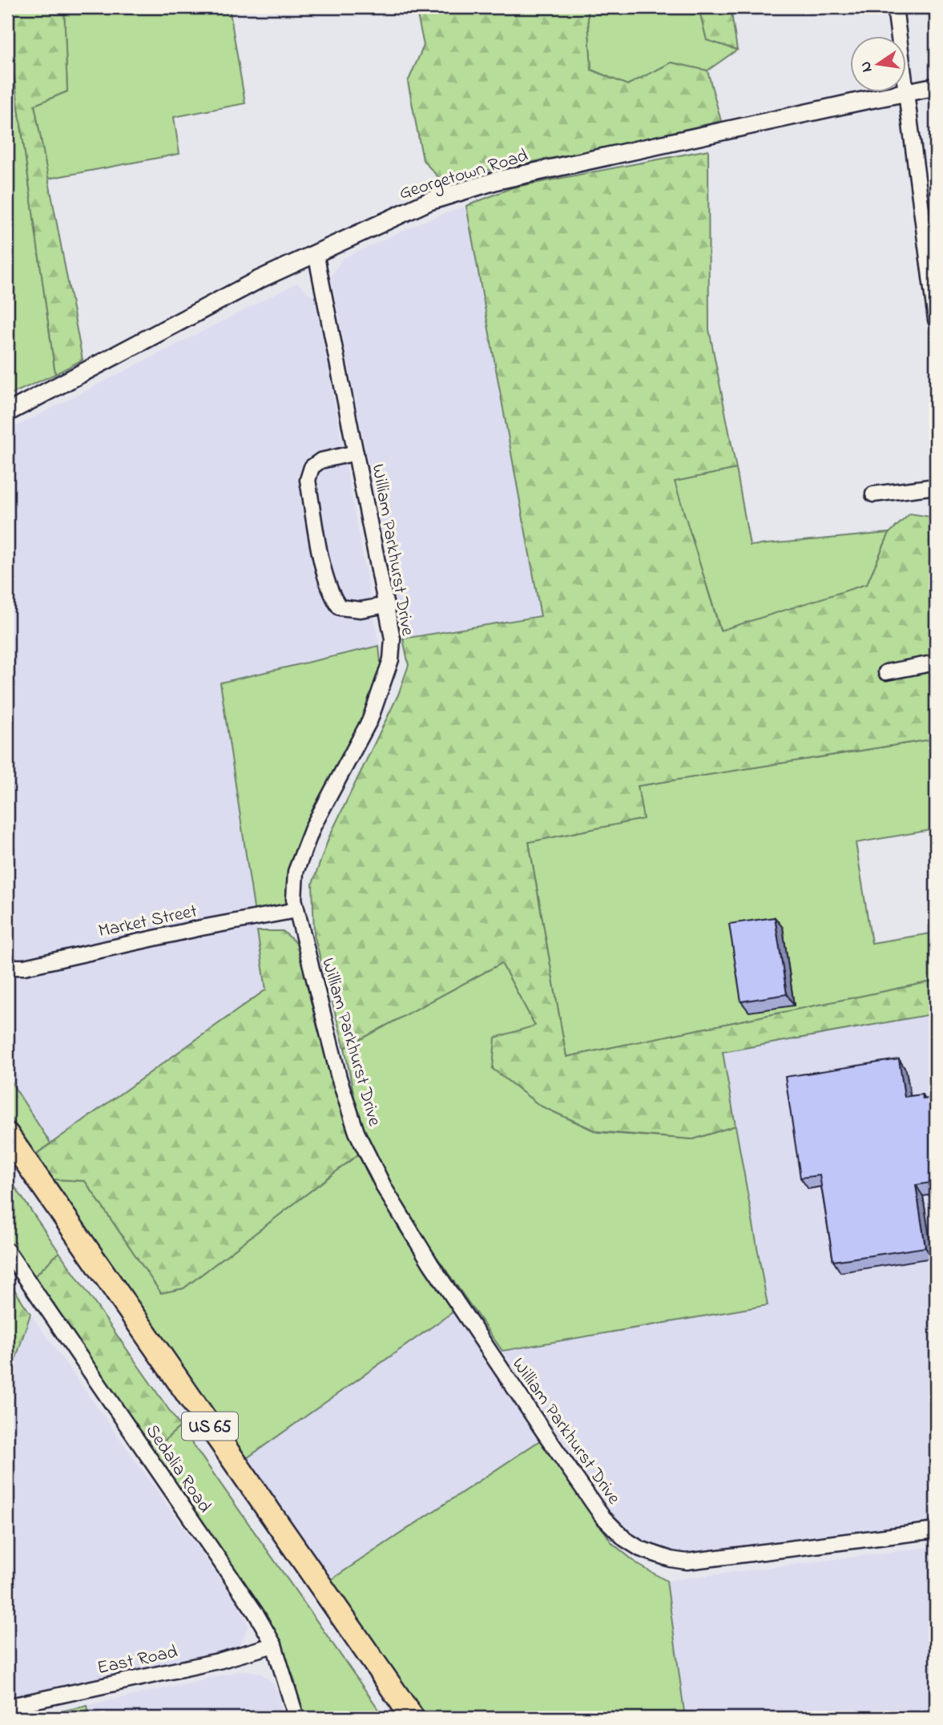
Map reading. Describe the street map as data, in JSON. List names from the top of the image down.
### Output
{
  "streets": {
    "highway": ["US 65"],
    "street": [
      "Georgetown Road",
      "William Parkhurst Drive",
      "Market Street",
      "Sedalia Road",
      "East Road"
    ]
  },
  "crossings": [
    ["Georgetown Road", "William Parkhurst Drive"],
    ["William Parkhurst Drive", "Market Street"],
    ["Sedalia Road", "East Road"]
  ],
  "north": "left"
}
